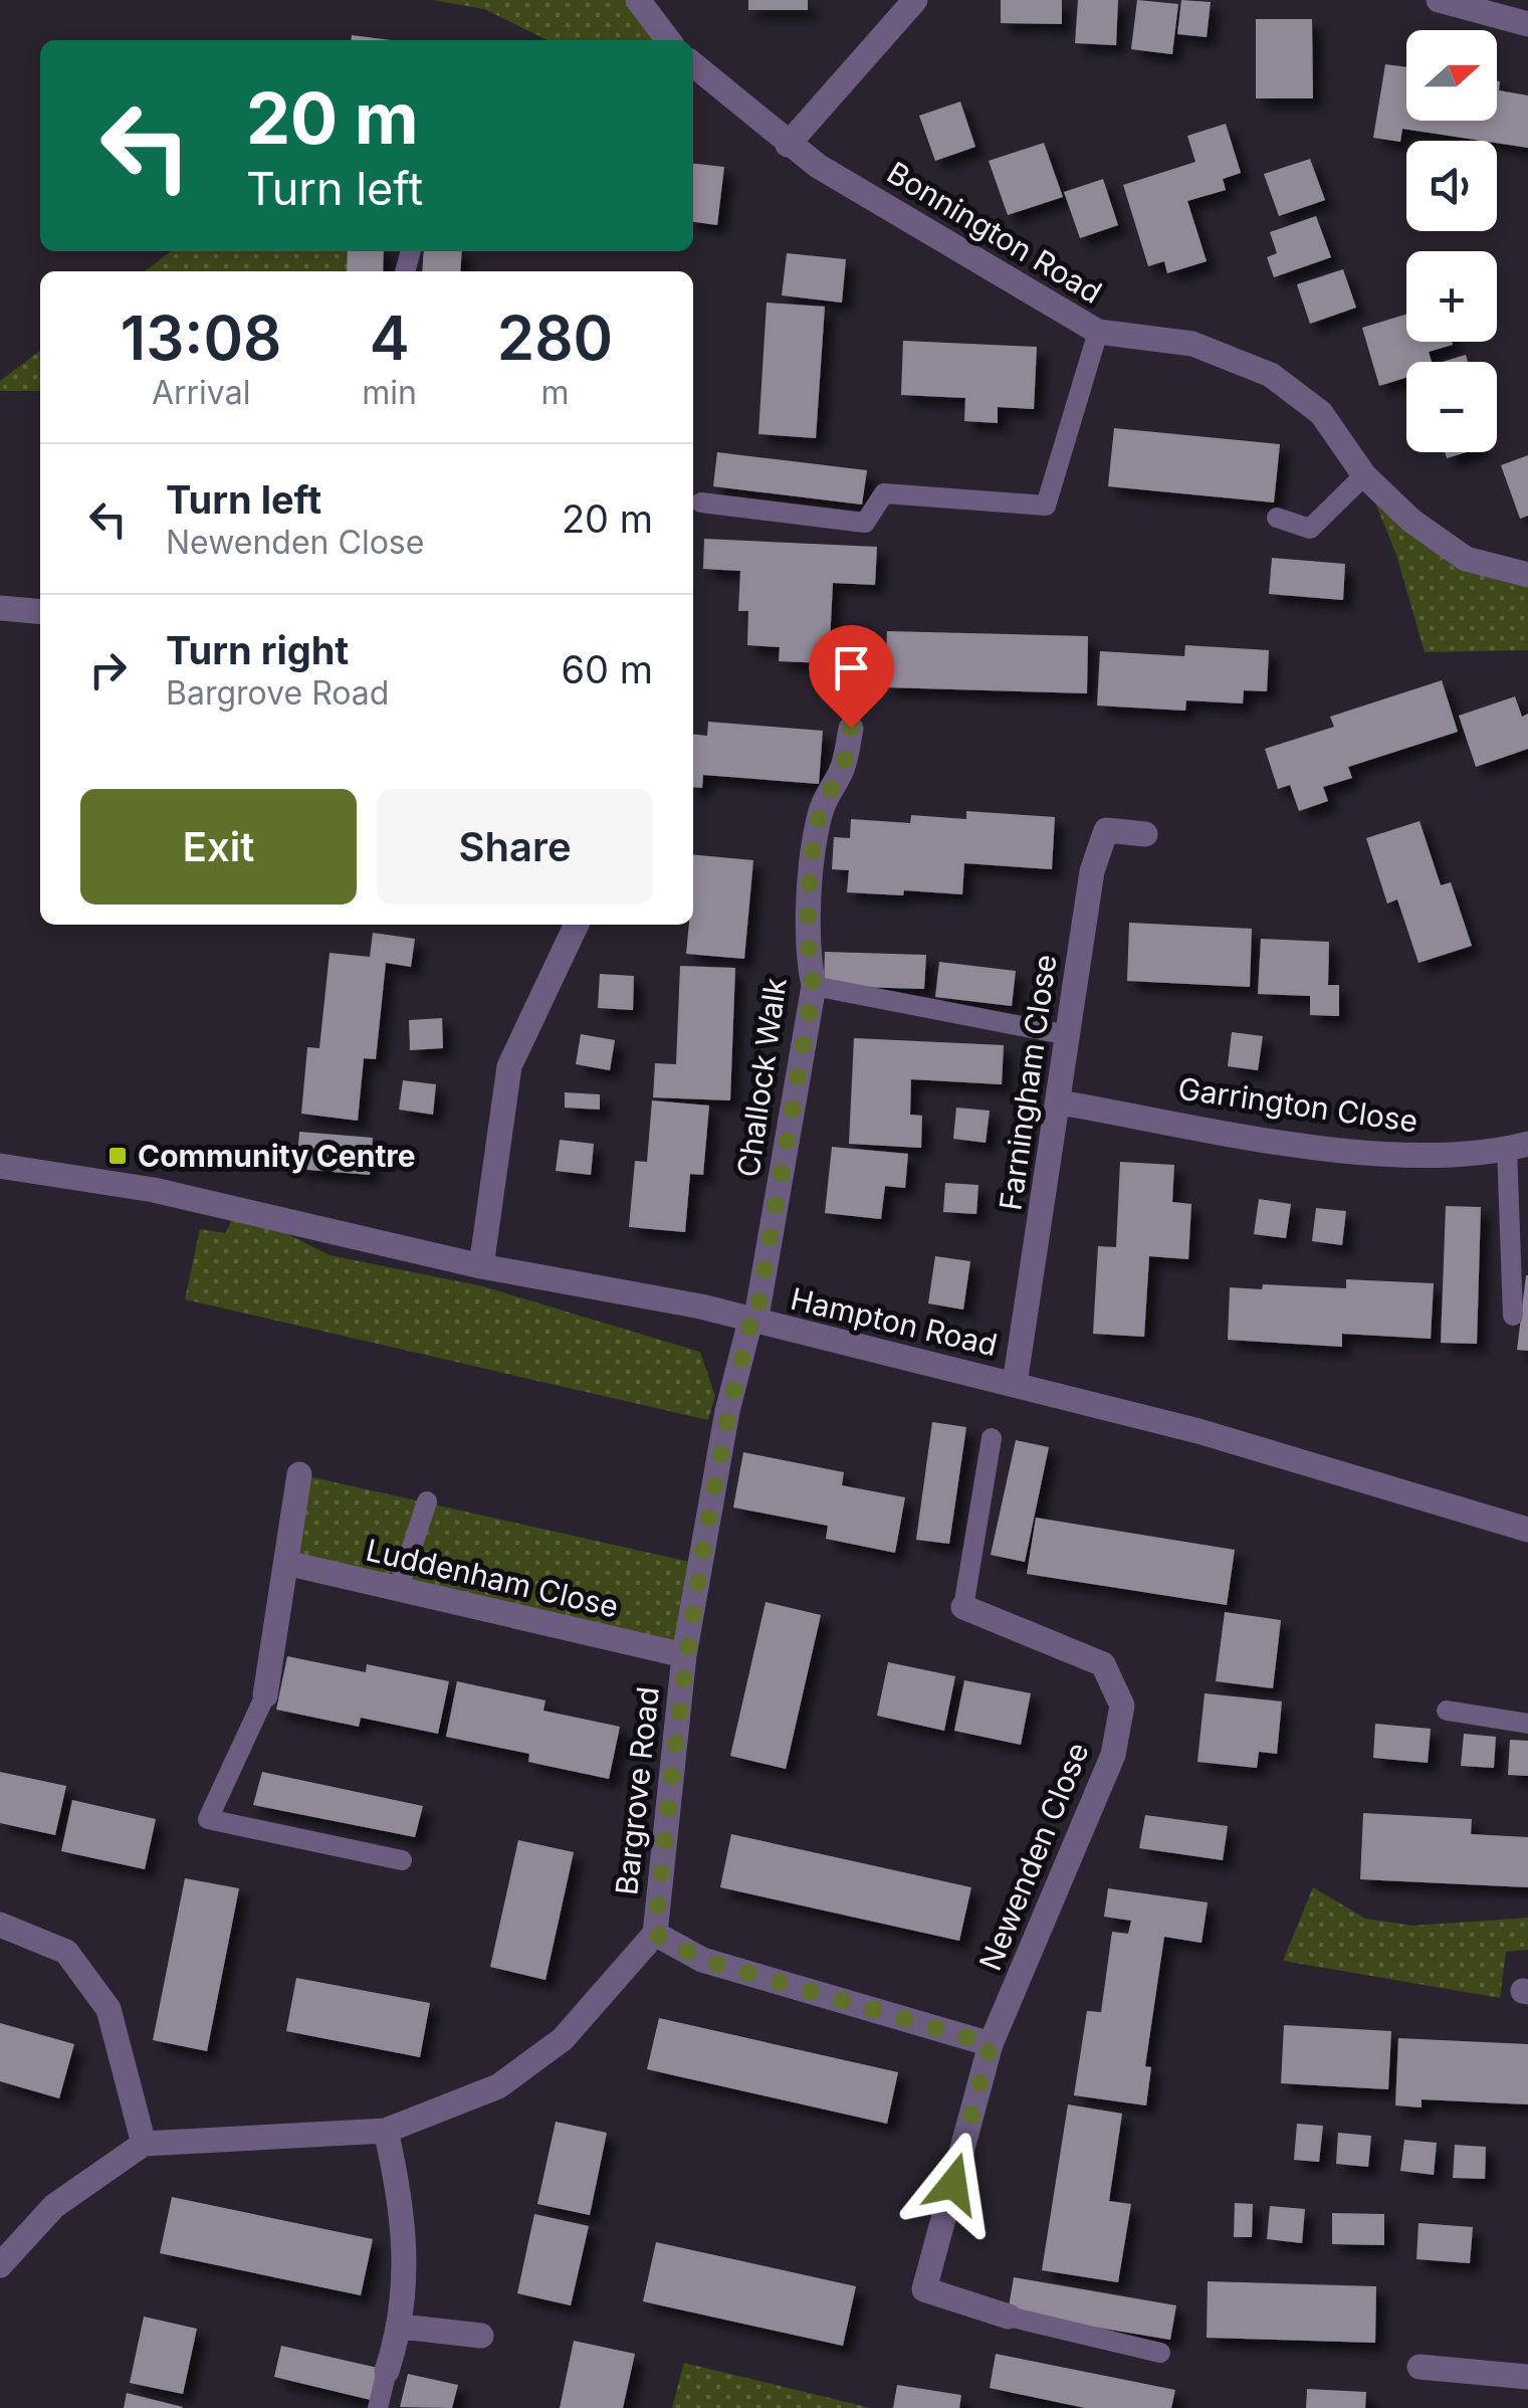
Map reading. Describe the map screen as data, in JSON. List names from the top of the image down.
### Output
{
  "streets": {
    "street": [
      "Bonnington Road",
      "Challock Walk",
      "Farningham Close",
      "Garrington Close",
      "Hampton Road",
      "Luddenham Close",
      "Bargrove Road",
      "Newenden Close"
    ]
  },
  "crossings": [
    ["Challock Walk", "Hampton Road"],
    ["Challock Walk", "Bargrove Road"],
    ["Farningham Close", "Garrington Close"],
    ["Farningham Close", "Hampton Road"],
    ["Hampton Road", "Bargrove Road"],
    ["Luddenham Close", "Bargrove Road"]
  ],
  "places": {
    "transit": ["Community Centre"]
  },
  "north": "right",
  "page": {
    "map_buttons": ["+", "−"],
    "turn": ["20 m", "Turn left"],
    "eta": [
      "13:08",
      "Arrival",
      "4",
      "min",
      "280",
      "m"
    ],
    "list": [
      {
        "name": "Turn left",
        "note": "Newenden Close",
        "value": "20 m"
      },
      {
        "name": "Turn right",
        "note": "Bargrove Road",
        "value": "60 m"
      }
    ],
    "buttons": ["Exit", "Share"]
  }
}
